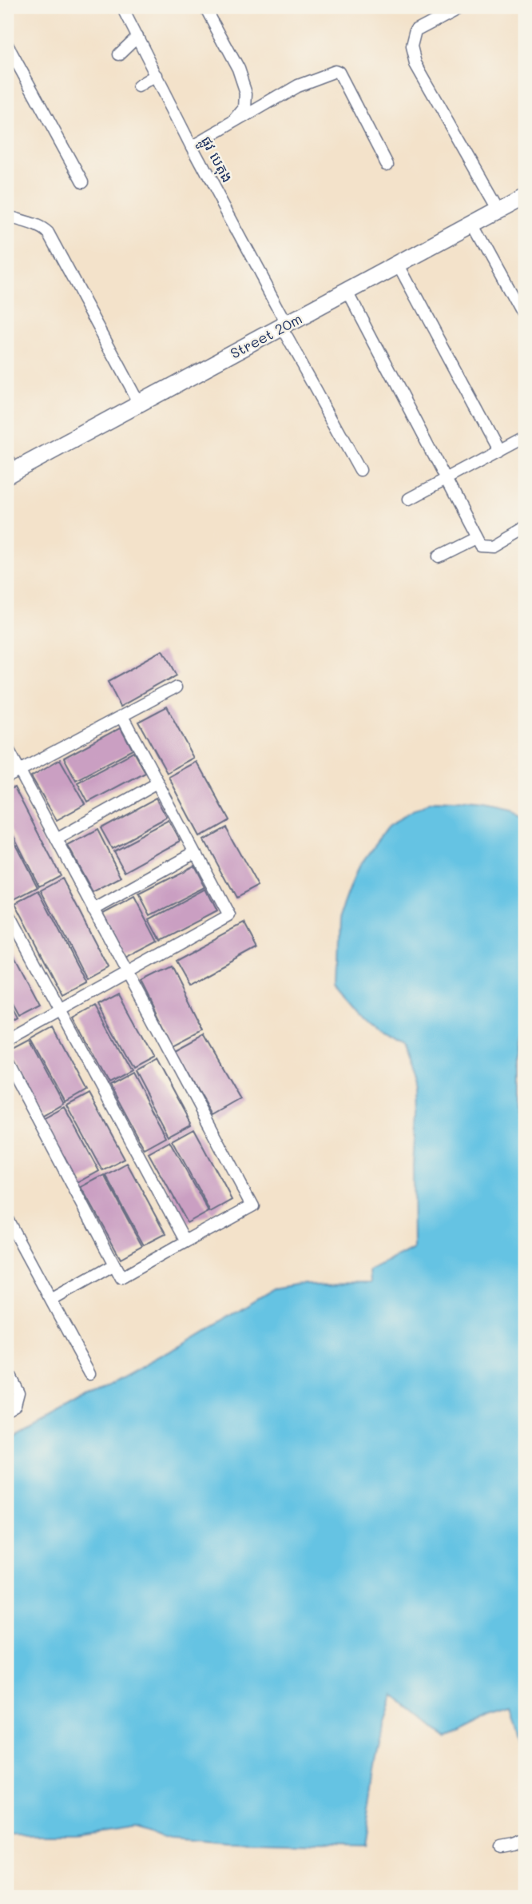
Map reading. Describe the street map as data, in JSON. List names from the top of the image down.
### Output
{
  "streets": {
    "street": ["ផ្លូវ បេតុង", "Street 20m"]
  },
  "crossings": [
    ["ផ្លូវ បេតុង", "Street 20m"]
  ]
}
